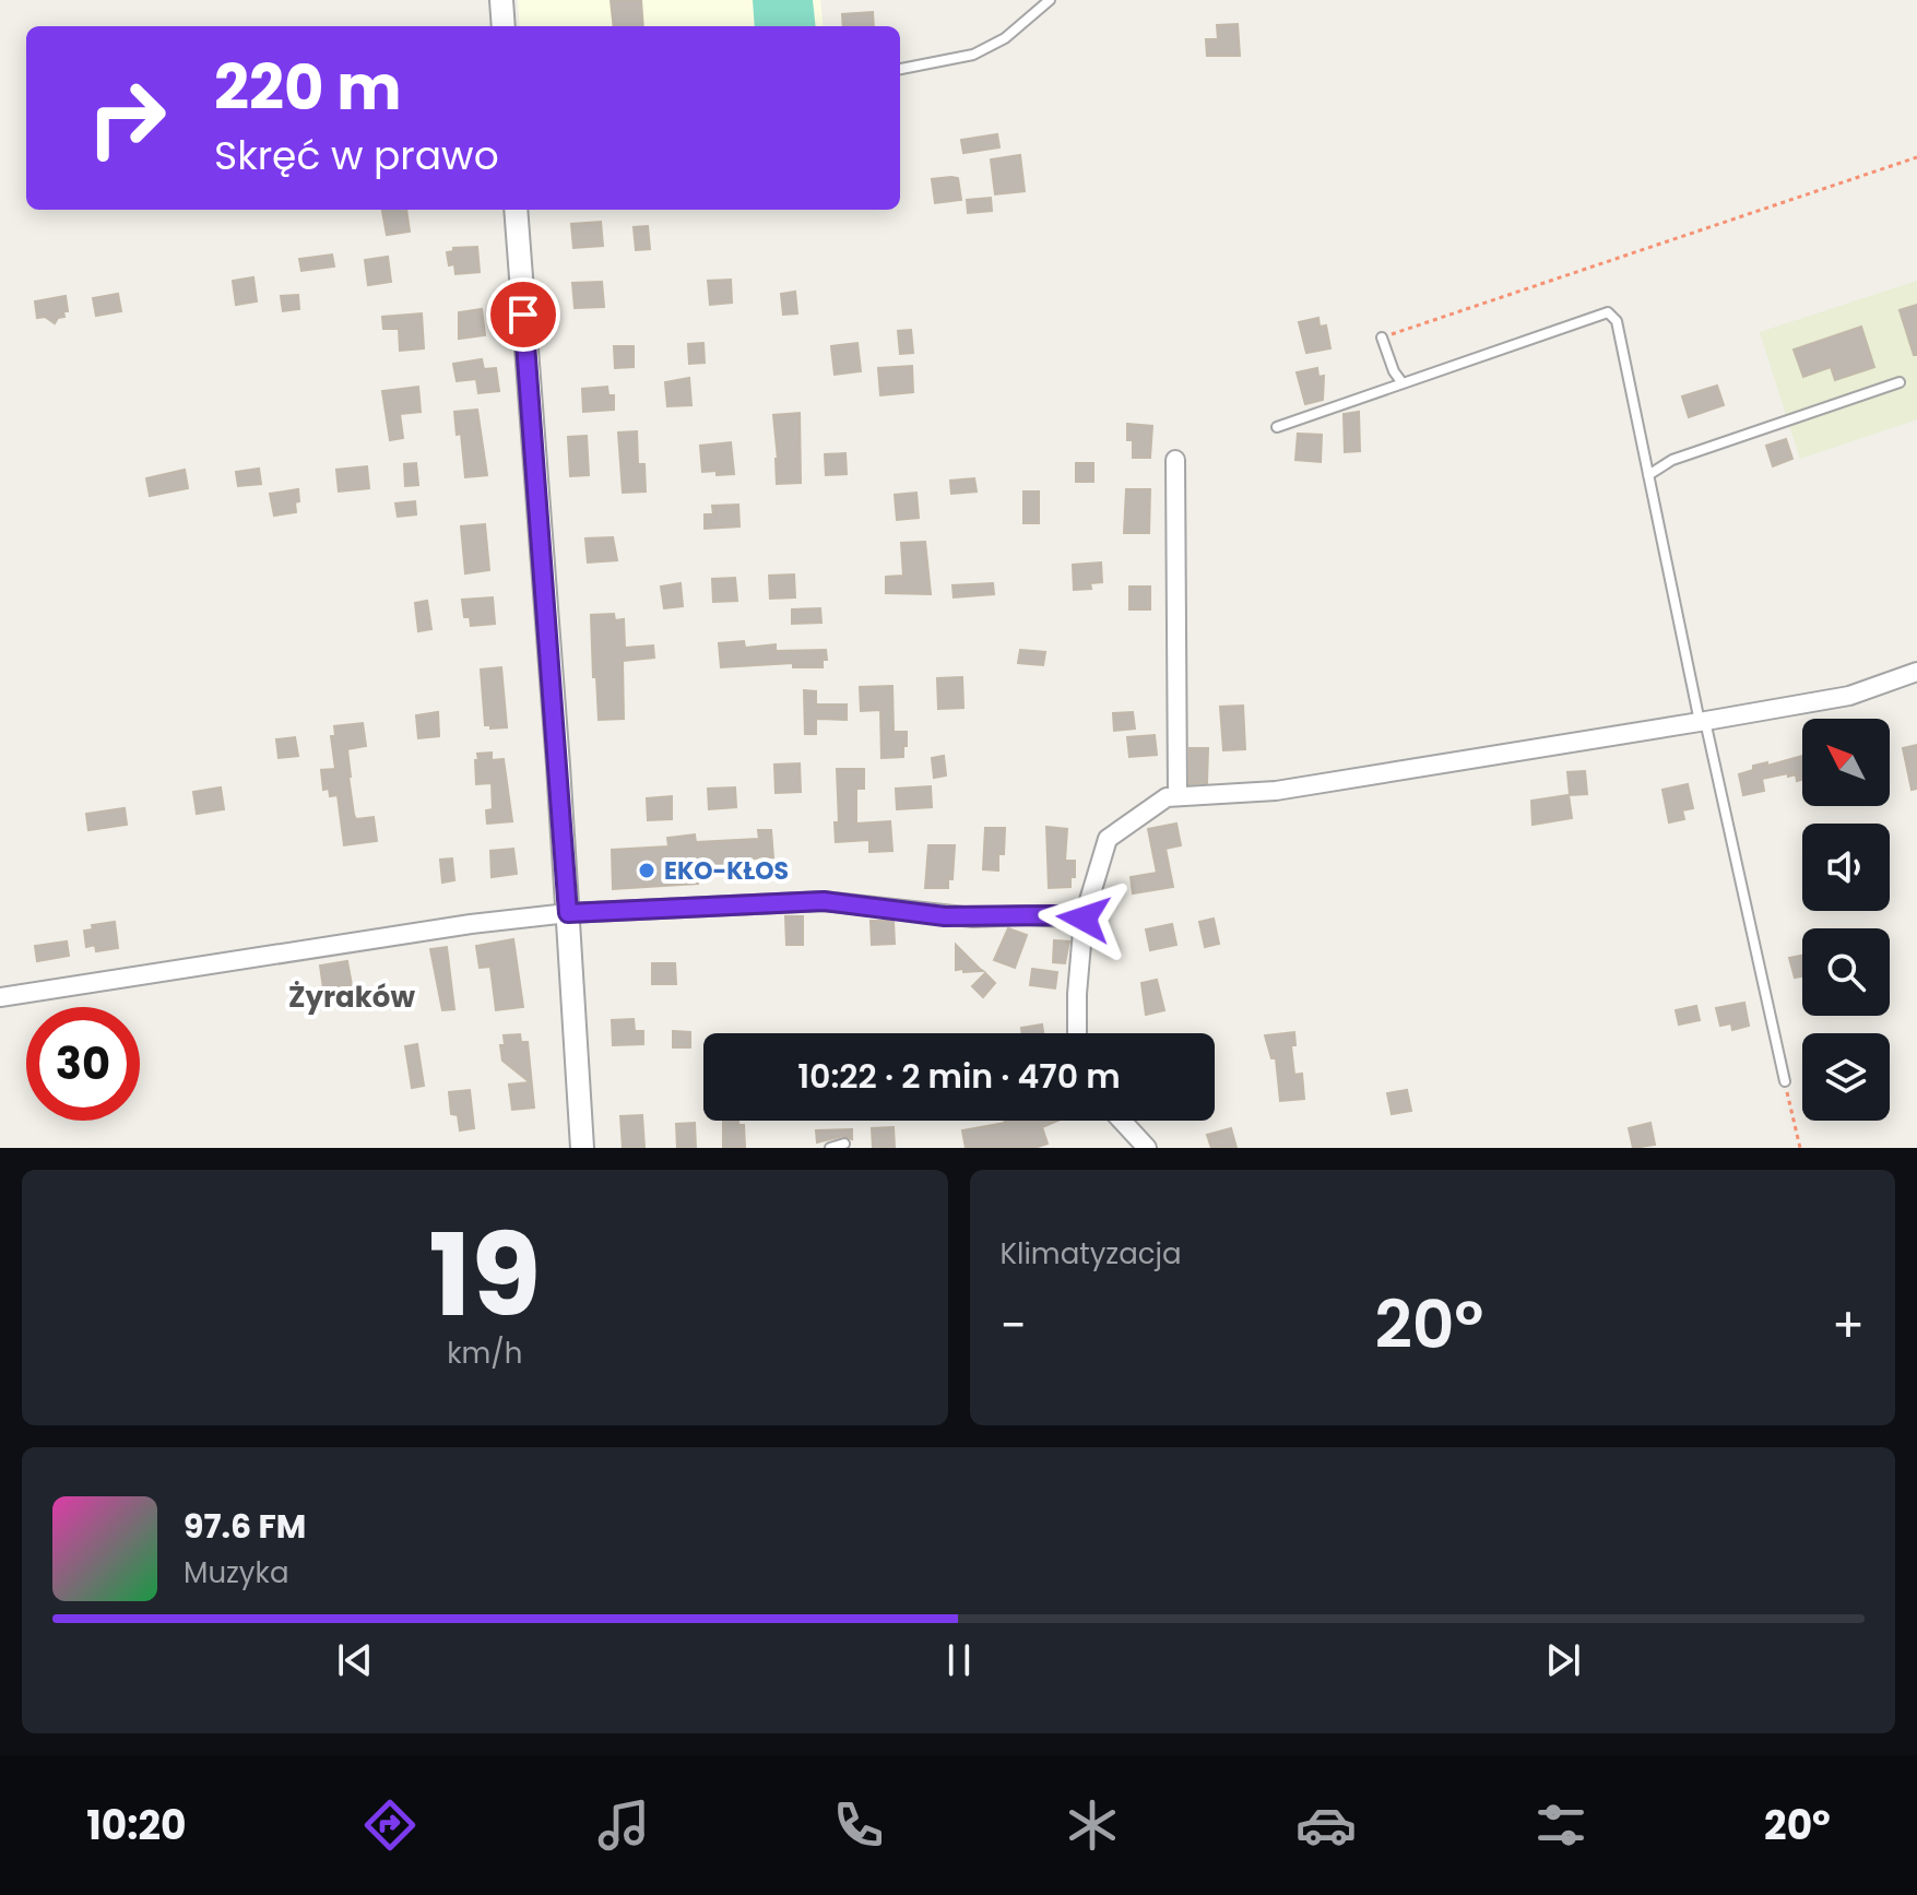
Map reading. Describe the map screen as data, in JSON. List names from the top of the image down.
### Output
{
  "districts": ["Żyraków"],
  "places": ["EKO-KŁOS"],
  "north": "top left",
  "page": {
    "turn": ["220 m", "Skręć w prawo"],
    "limit": "30",
    "trip": "10:22 · 2 min · 470 m",
    "tile": [
      ["19", "km/h"],
      "Klimatyzacja"
    ],
    "heat": ["−", "20°", "+"],
    "song": ["97.6 FM", "Muzyka"],
    "tabs": ["10:20", "20°"]
  }
}
